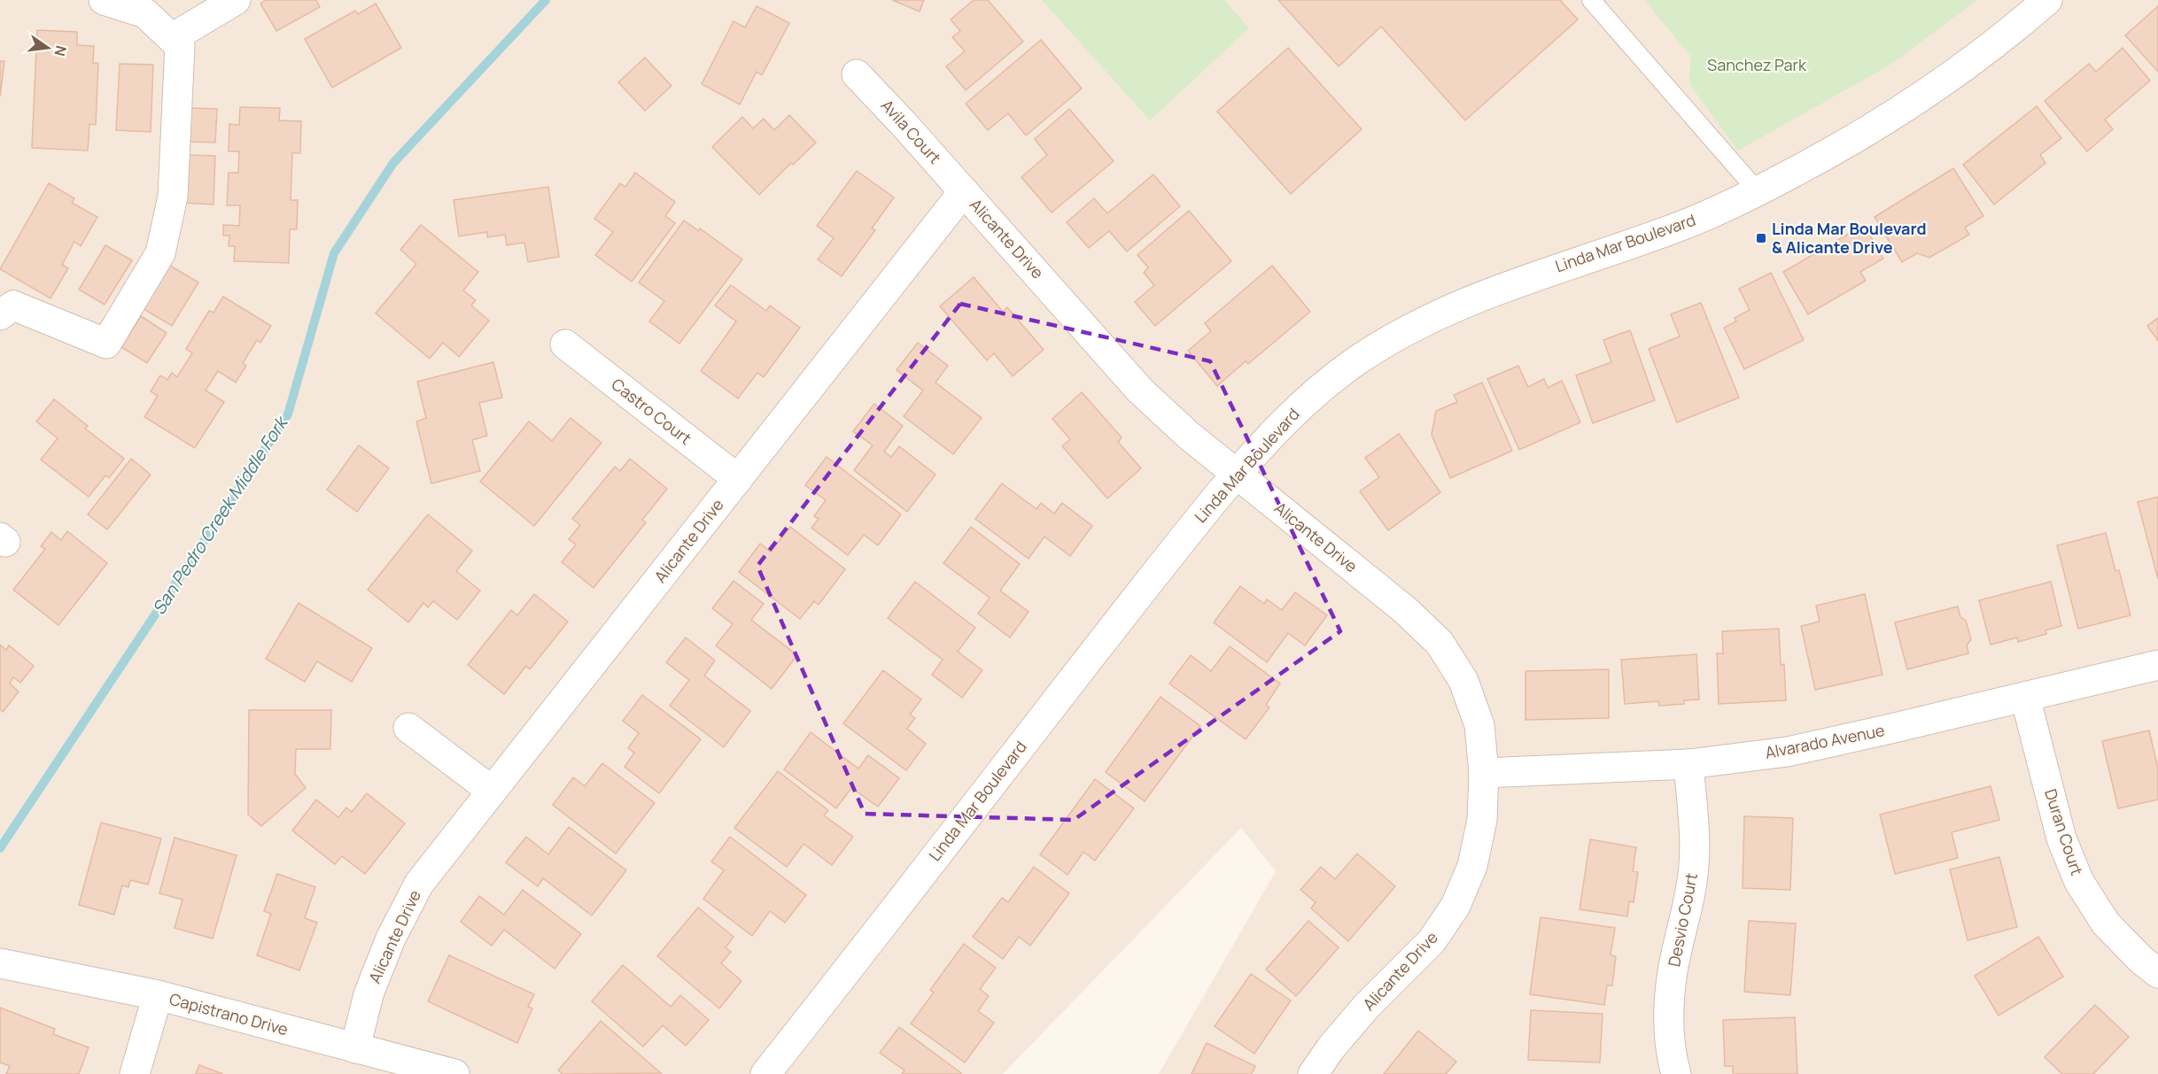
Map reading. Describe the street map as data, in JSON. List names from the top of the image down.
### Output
{
  "streets": {
    "street": [
      "Avila Court",
      "Alicante Drive",
      "Linda Mar Boulevard",
      "Castro Court",
      "Alvarado Avenue",
      "Duran Court",
      "Desvio Court",
      "Capistrano Drive"
    ]
  },
  "crossings": [
    ["Avila Court", "Alicante Drive"],
    ["Alicante Drive", "Linda Mar Boulevard"],
    ["Alicante Drive", "Castro Court"],
    ["Alicante Drive", "Alvarado Avenue"],
    ["Alicante Drive", "Capistrano Drive"],
    ["Alvarado Avenue", "Duran Court"],
    ["Alvarado Avenue", "Desvio Court"]
  ],
  "water": ["San Pedro Creek Middle Fork"],
  "parks": ["Sanchez Park"],
  "places": {
    "transit": ["Linda Mar Boulevard & Alicante Drive"]
  },
  "north": "right"
}
